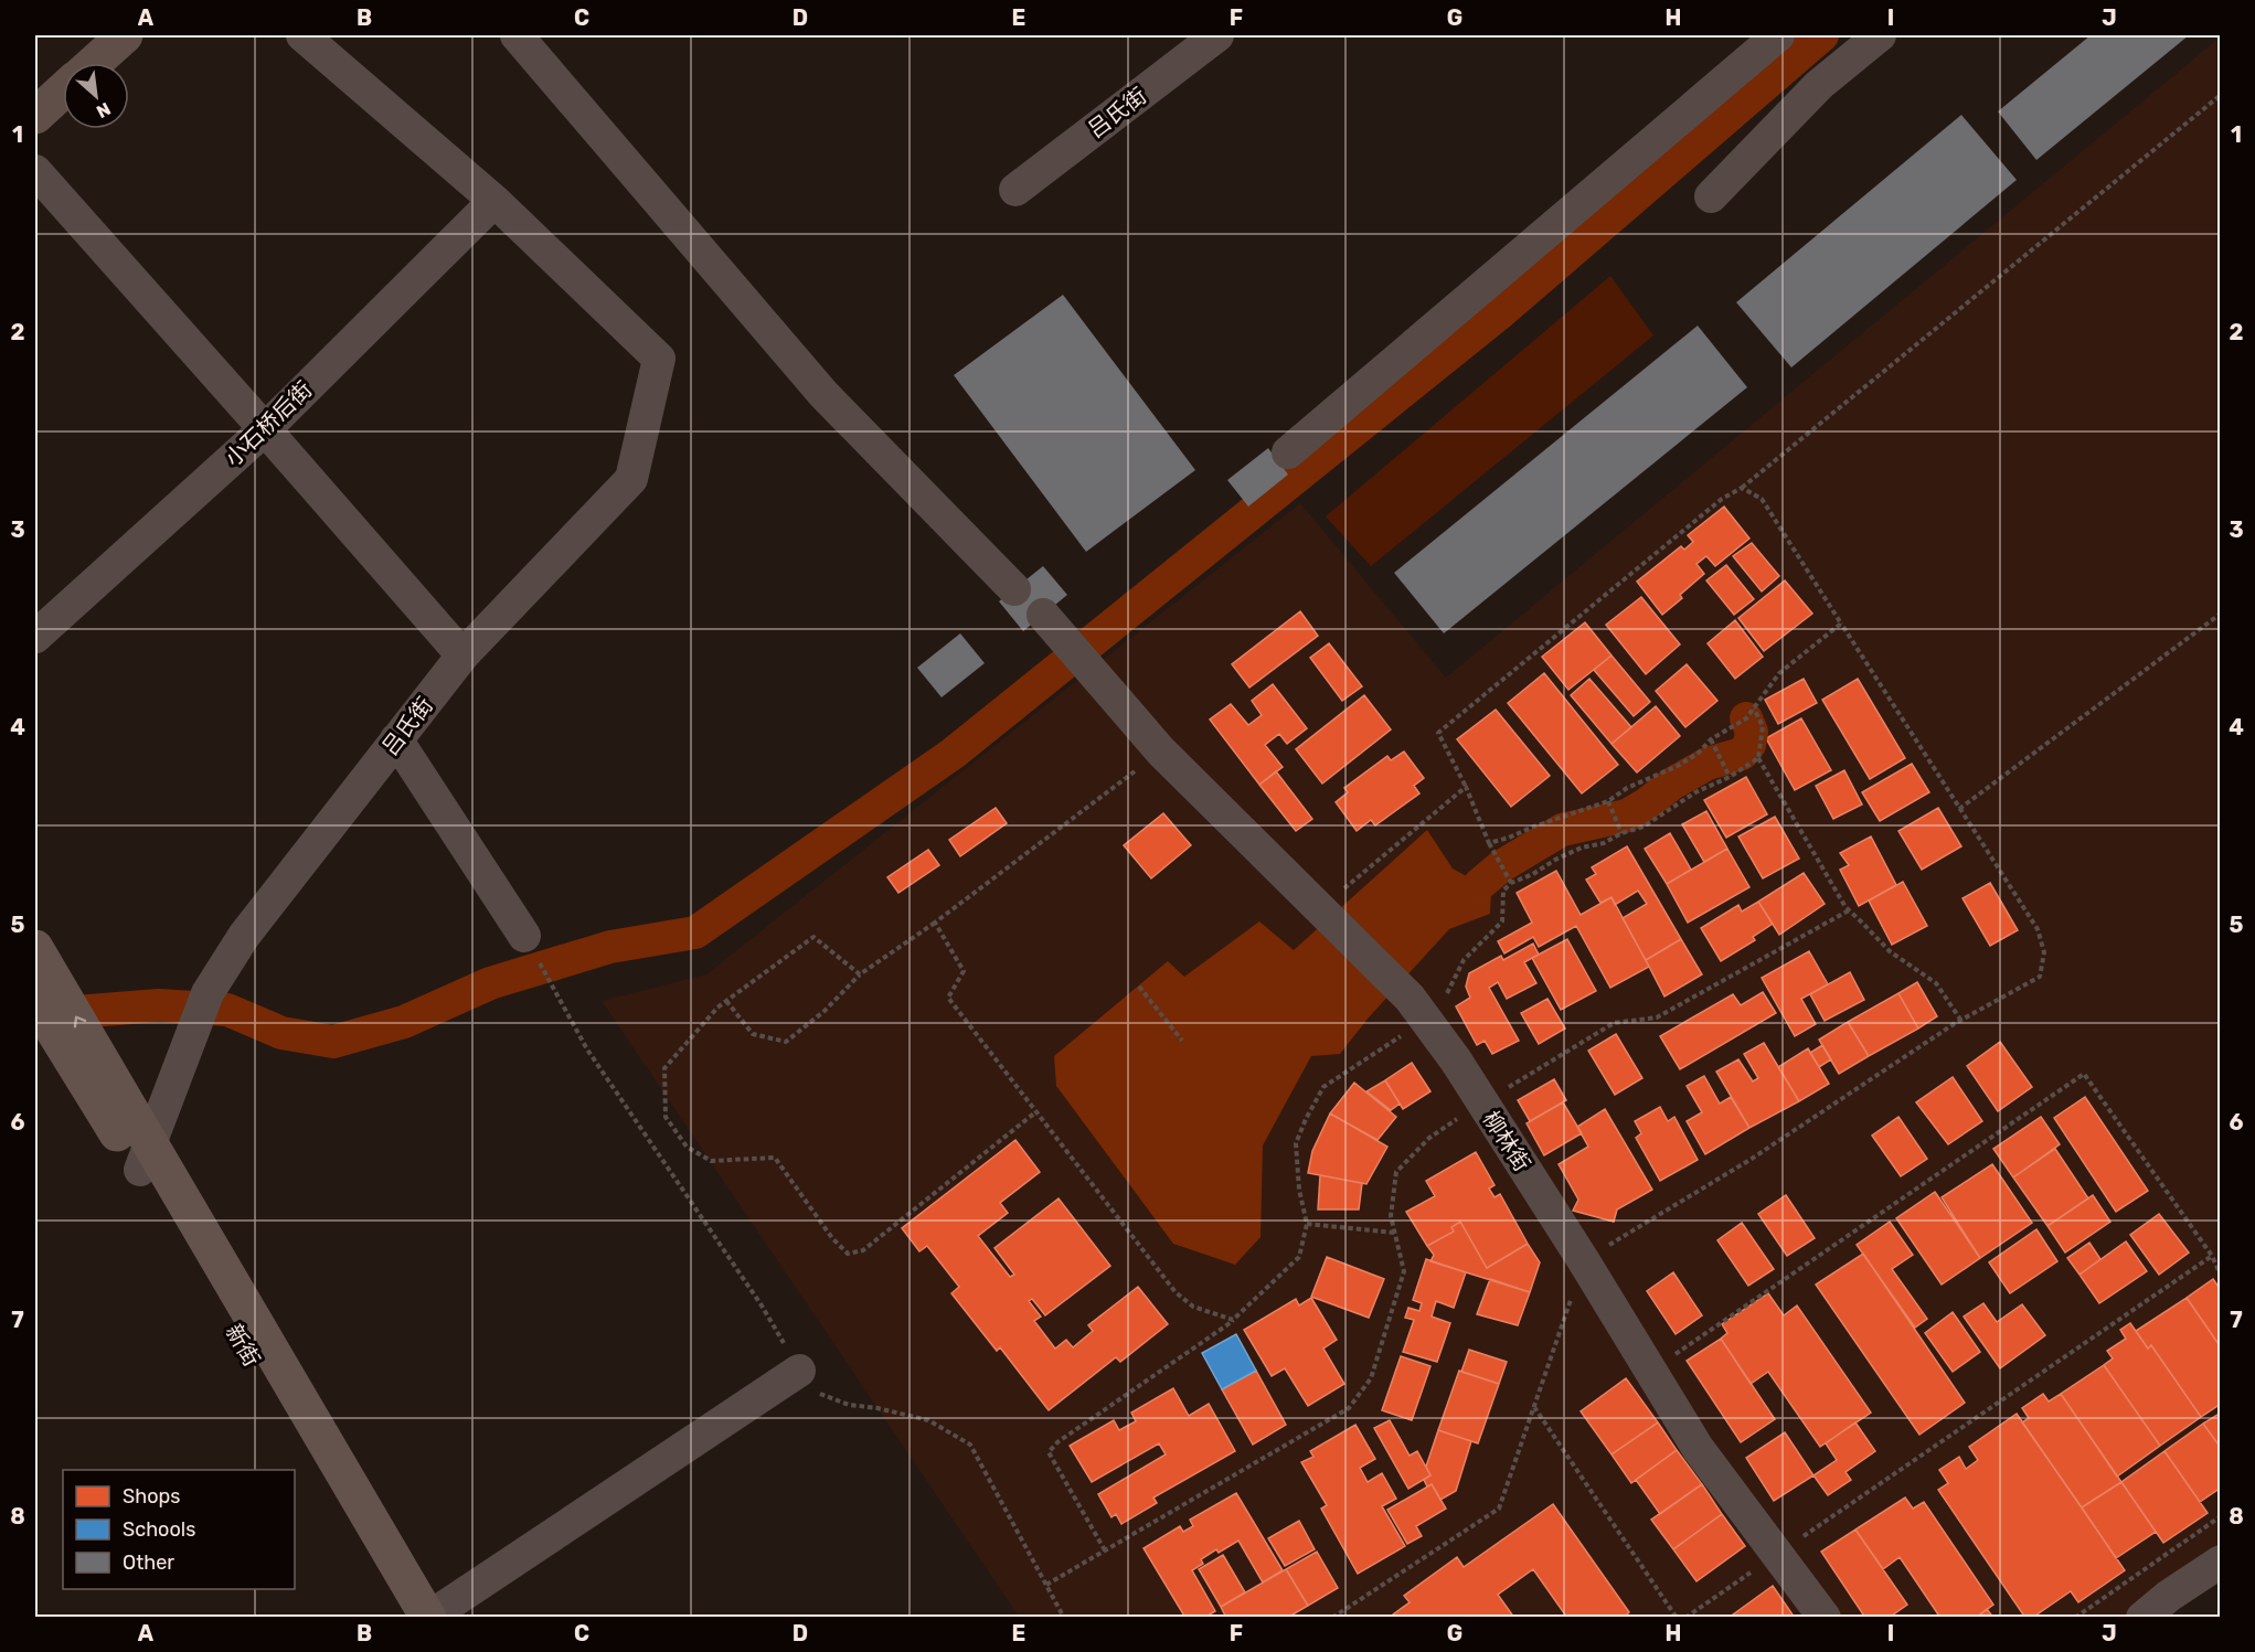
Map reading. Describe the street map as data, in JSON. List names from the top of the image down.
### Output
{
  "streets": {
    "main road": ["新街"],
    "street": ["吕氏街", "小石桥后街", "柳林街"]
  },
  "crossings": [
    ["吕氏街", "小石桥后街"],
    ["吕氏街", "新街"]
  ],
  "legend": ["Shops", "Schools", "Other"],
  "north": "bottom right",
  "grid": {
    "columns": [
      "A",
      "B",
      "C",
      "D",
      "E",
      "F",
      "G",
      "H",
      "I",
      "J"
    ],
    "rows": [
      "1",
      "2",
      "3",
      "4",
      "5",
      "6",
      "7",
      "8"
    ]
  }
}
